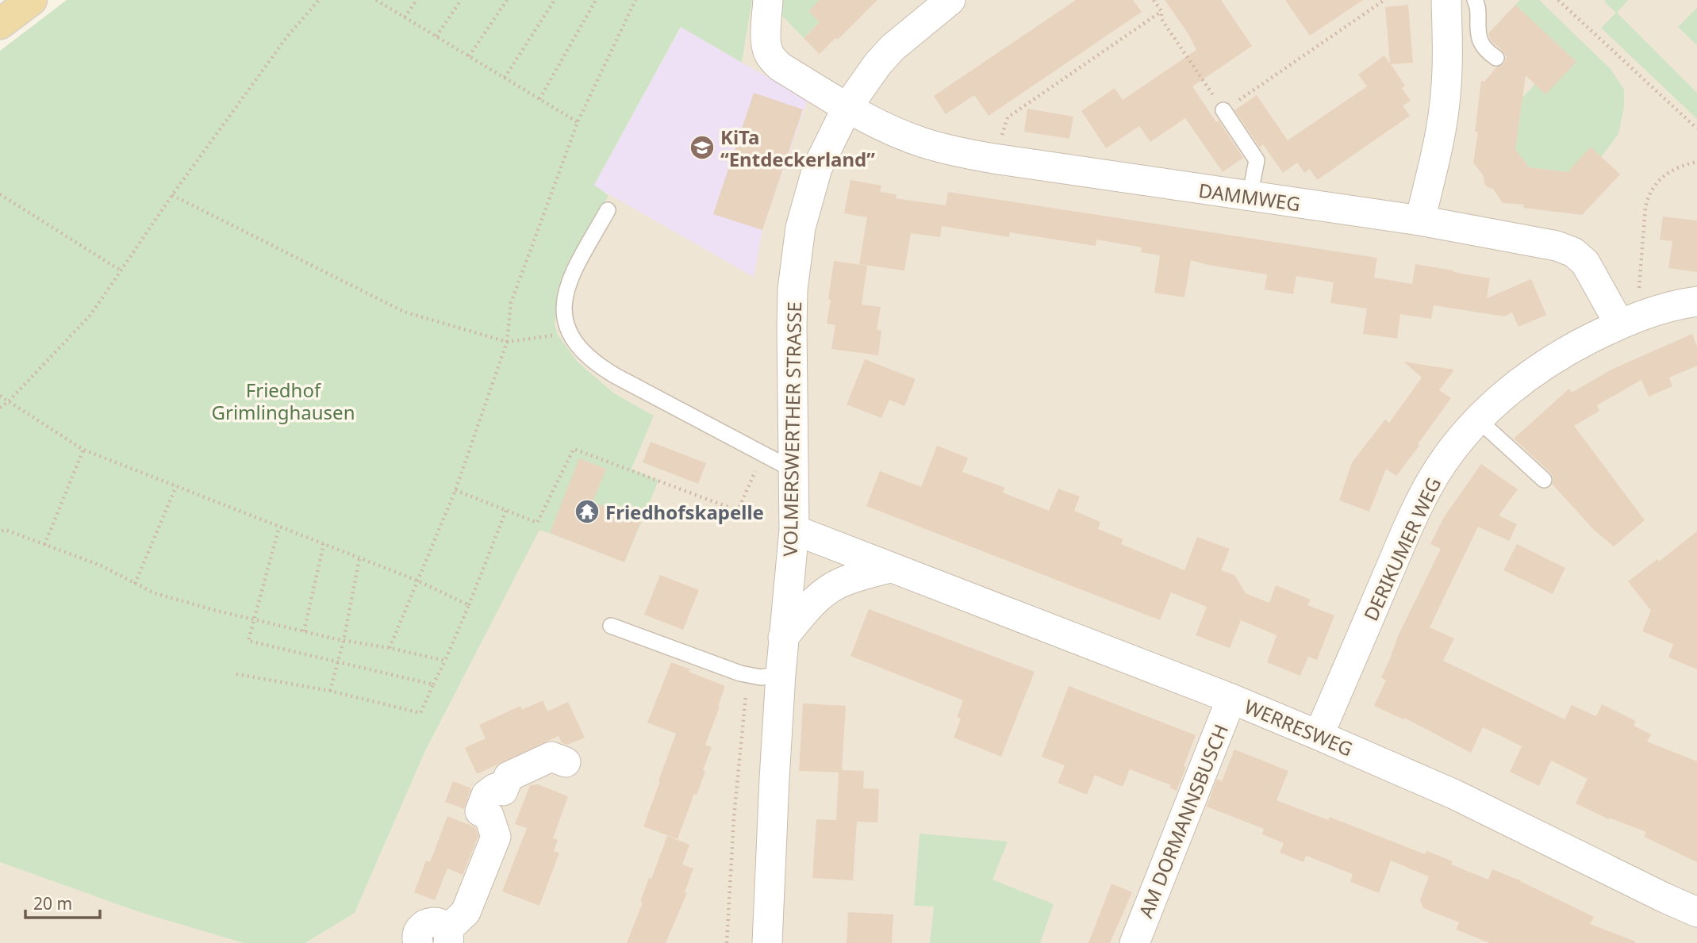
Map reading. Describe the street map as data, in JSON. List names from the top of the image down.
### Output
{
  "streets": {
    "street": [
      "DAMMWEG",
      "VOLMERSWERTHER STRASSE",
      "DERIKUMER WEG",
      "WERRESWEG",
      "AM DORMANNSBUSCH"
    ]
  },
  "crossings": [
    ["DAMMWEG", "VOLMERSWERTHER STRASSE"],
    ["DAMMWEG", "DERIKUMER WEG"],
    ["VOLMERSWERTHER STRASSE", "WERRESWEG"],
    ["DERIKUMER WEG", "WERRESWEG"],
    ["WERRESWEG", "AM DORMANNSBUSCH"]
  ],
  "parks": ["Friedhof Grimlinghausen"],
  "places": {
    "school or university": ["KiTa “Entdeckerland”"],
    "temple": ["Friedhofskapelle"]
  },
  "scale_bar": "20 m"
}
